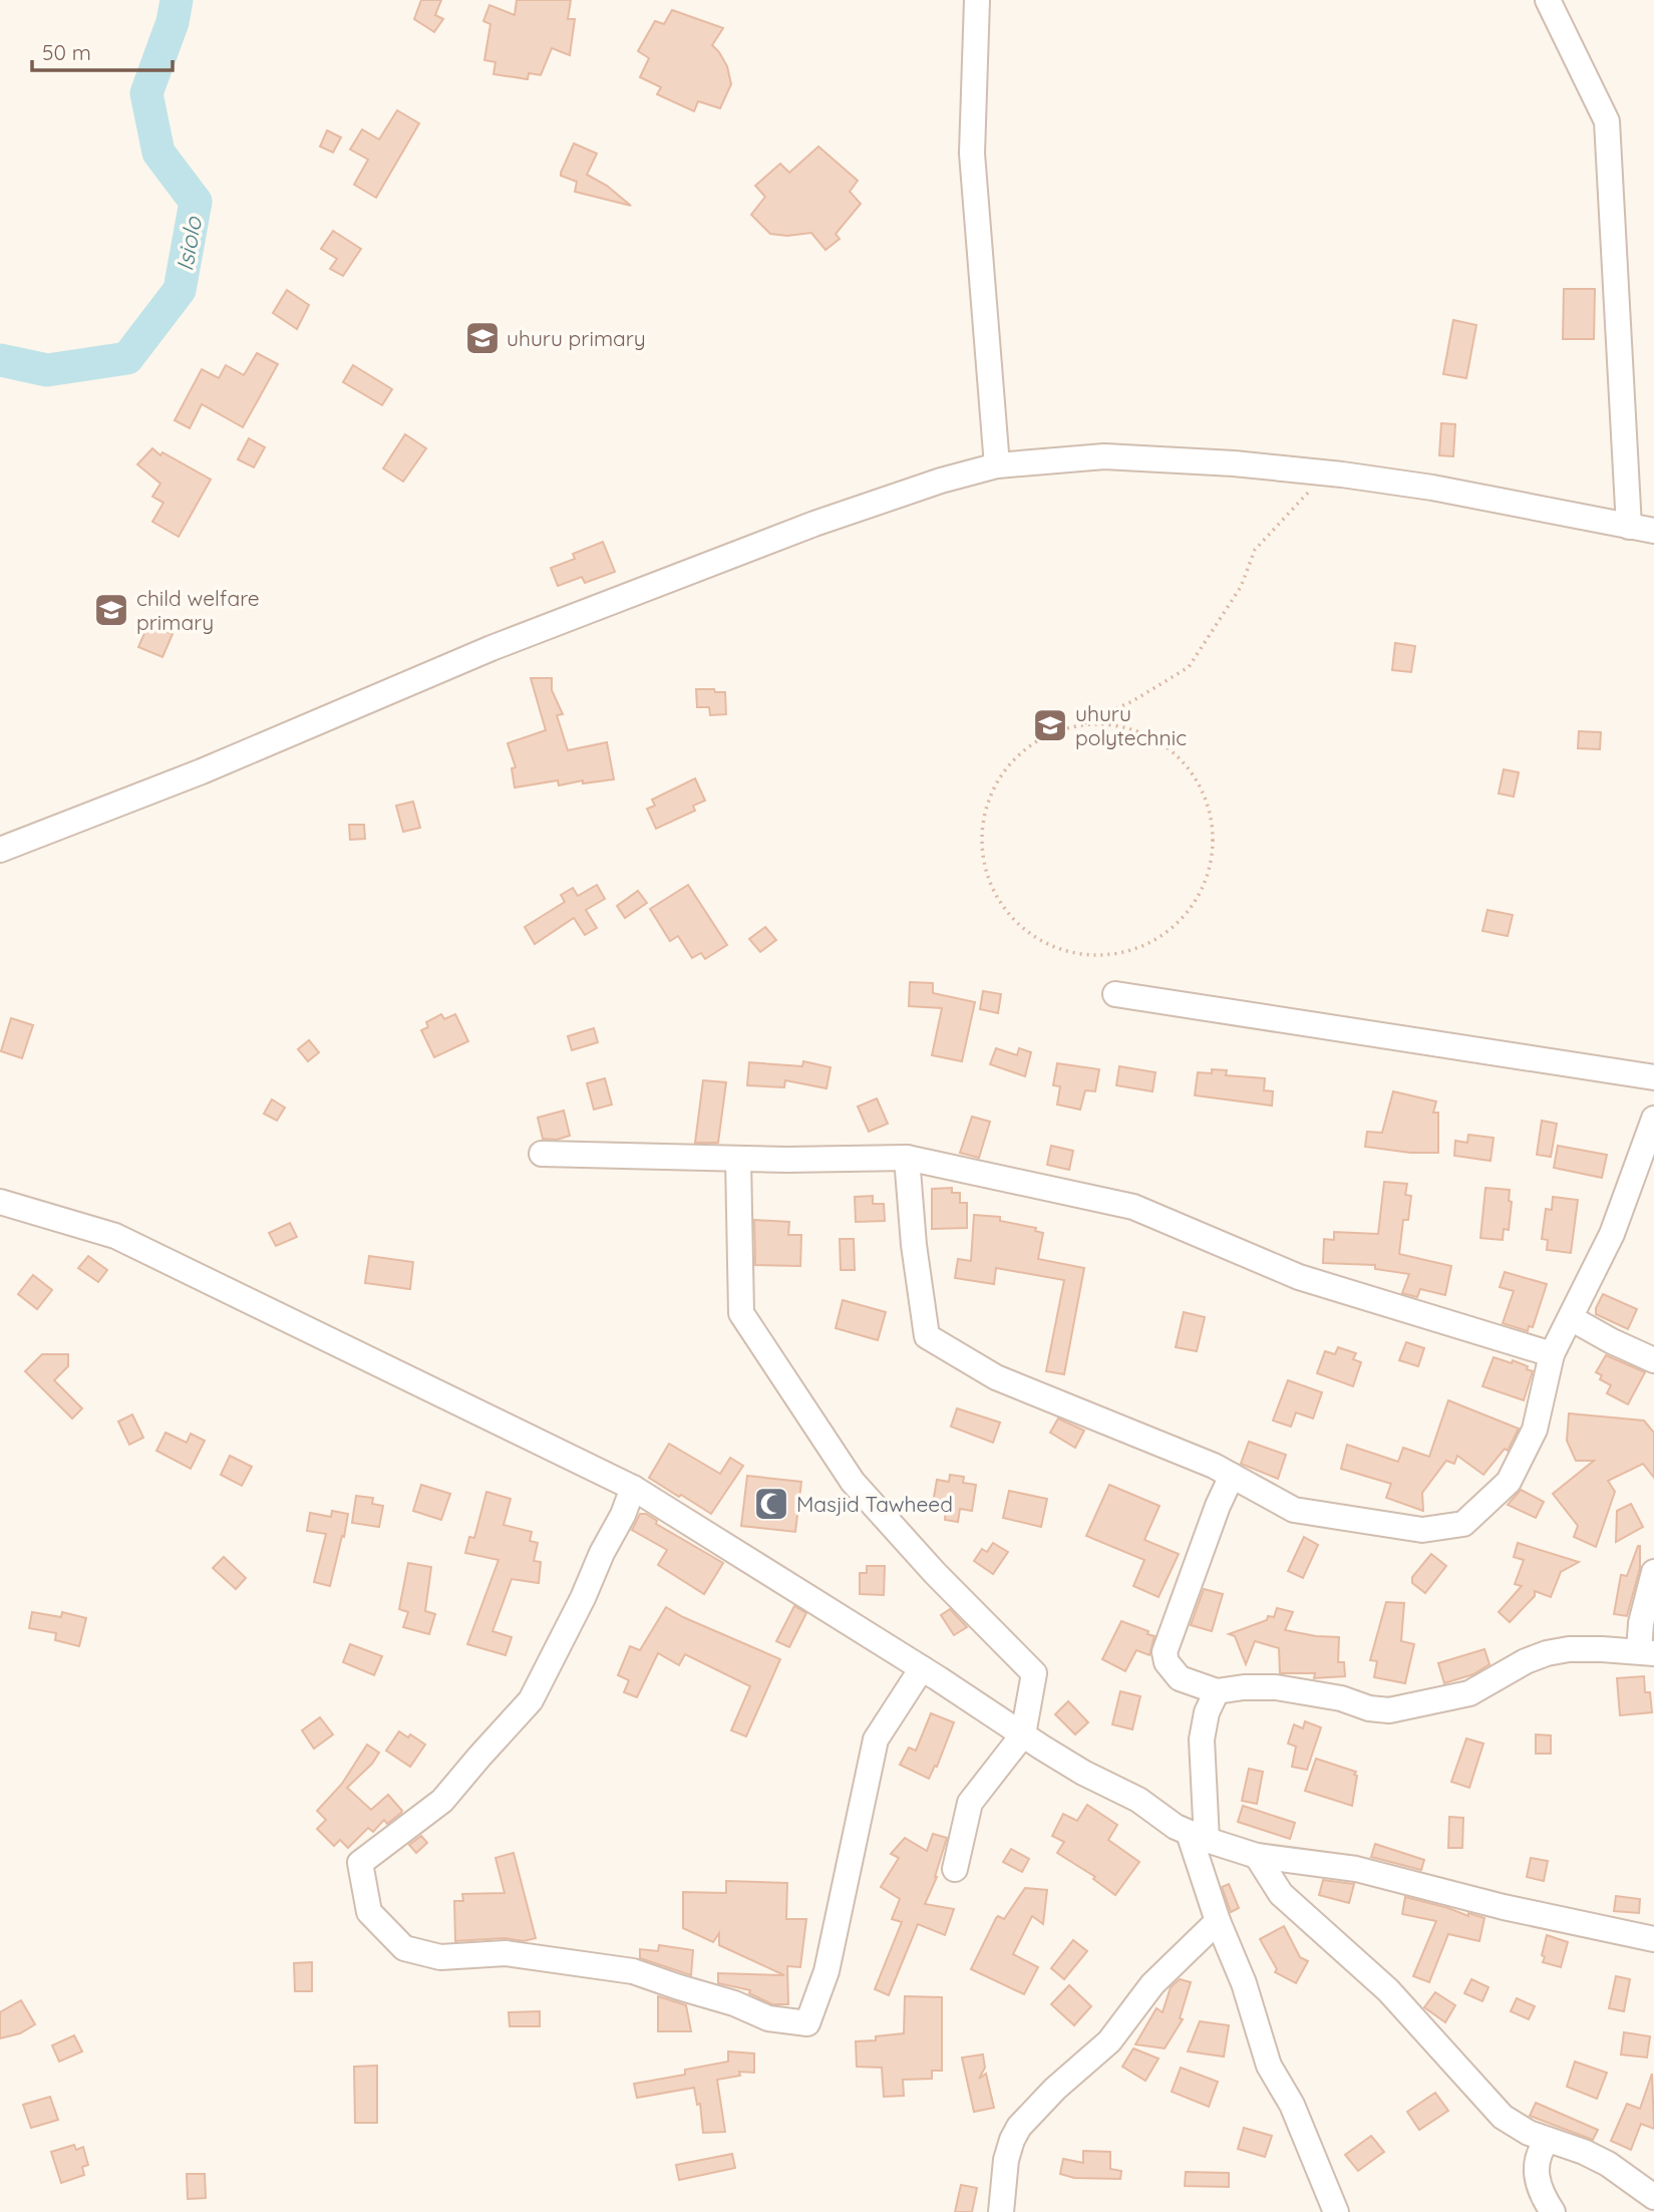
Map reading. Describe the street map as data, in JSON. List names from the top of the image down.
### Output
{
  "water": ["Isiolo"],
  "places": {
    "school or university": ["uhuru primary", "child welfare primary", "uhuru polytechnic"],
    "mosque": ["Masjid Tawheed"]
  },
  "scale_bar": "50 m"
}
